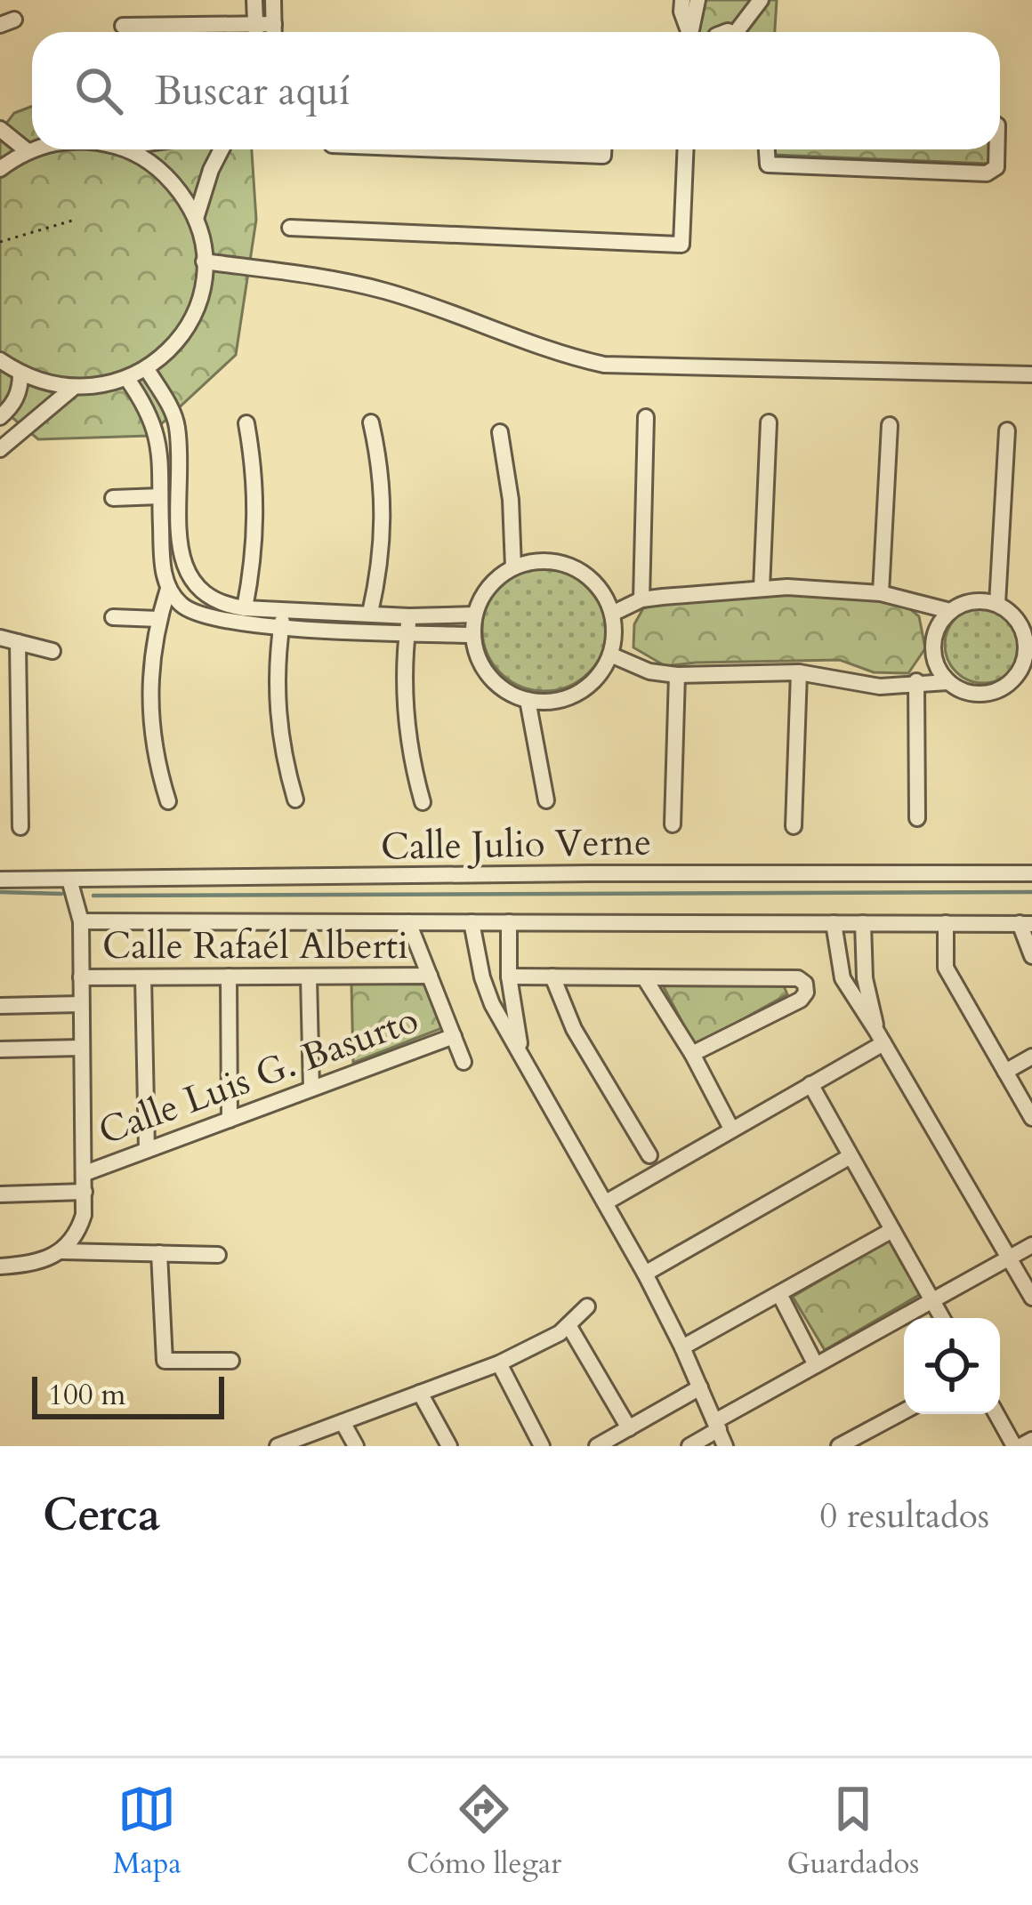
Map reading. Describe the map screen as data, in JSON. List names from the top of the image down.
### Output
{
  "streets": {
    "street": ["Calle Julio Verne", "Calle Rafaél Alberti", "Calle Luis G. Basurto"]
  },
  "scale_bar": "100 m",
  "page": {
    "search": "Buscar aquí",
    "scale": "100 m",
    "heading": ["Cerca", "0 resultados"],
    "nav": ["Mapa", "Cómo llegar", "Guardados"]
  }
}
